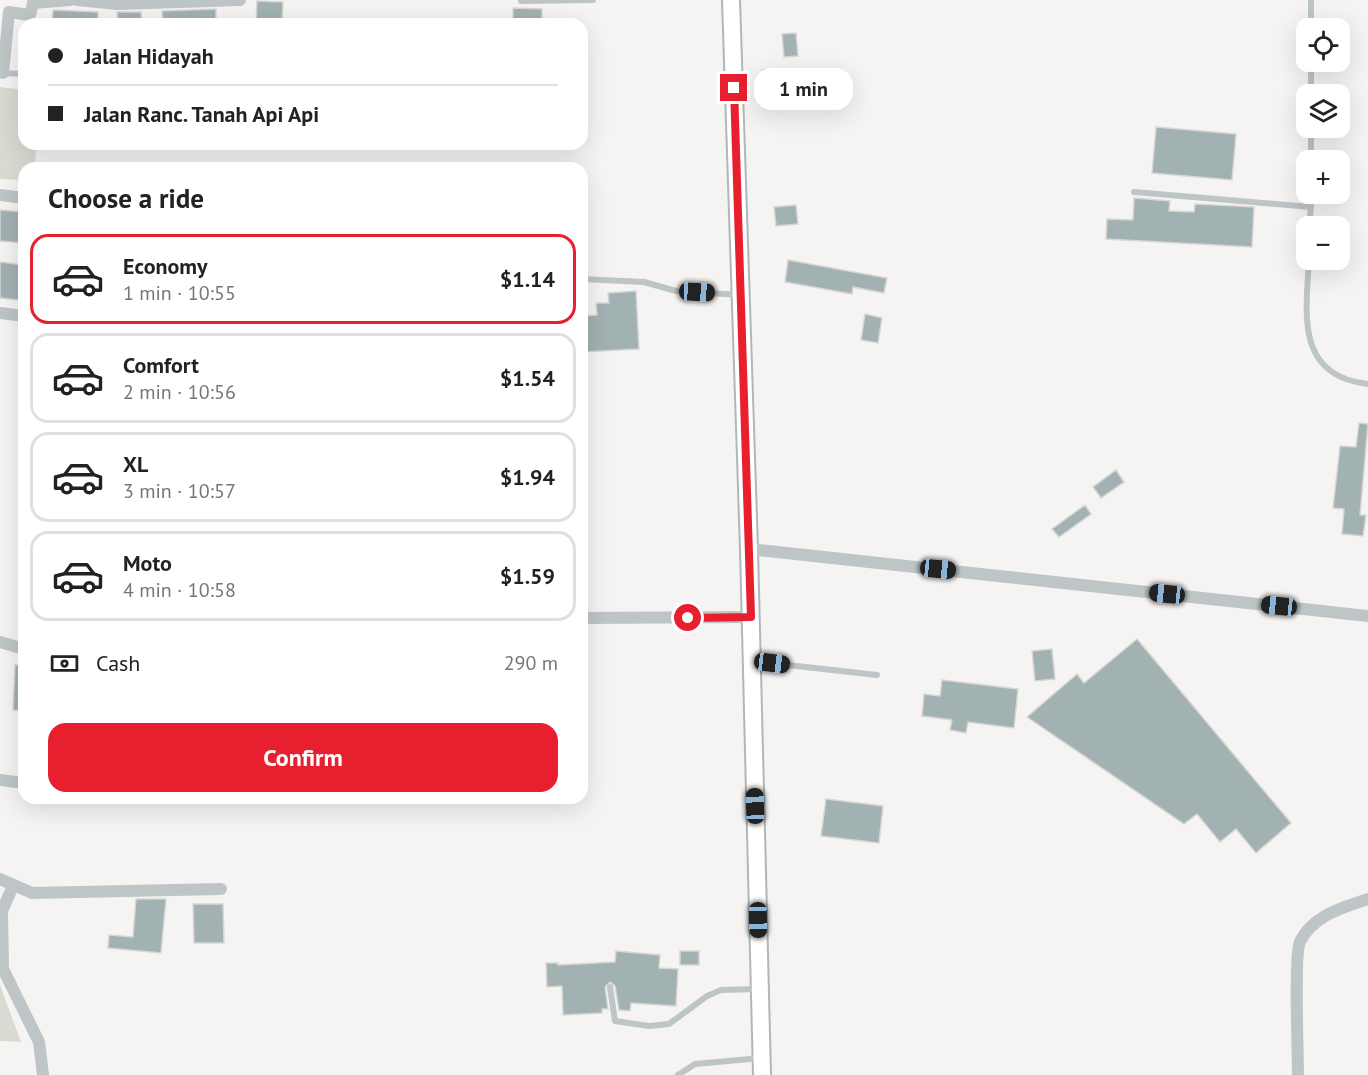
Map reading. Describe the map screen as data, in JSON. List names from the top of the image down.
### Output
{
  "page": {
    "map_buttons": ["+", "−"],
    "banner": ["Jalan Hidayah", "Jalan Ranc. Tanah Api Api"],
    "bubble": "1 min",
    "heading": "Choose a ride",
    "list": [
      {
        "name": "Economy",
        "note": "1 min · 10:55",
        "value": "$1.14"
      },
      {
        "name": "Comfort",
        "note": "2 min · 10:56",
        "value": "$1.54"
      },
      {
        "name": "XL",
        "note": "3 min · 10:57",
        "value": "$1.94"
      },
      {
        "name": "Moto",
        "note": "4 min · 10:58",
        "value": "$1.59"
      }
    ],
    "pay": ["Cash", "290 m"],
    "buttons": "Confirm"
  }
}
